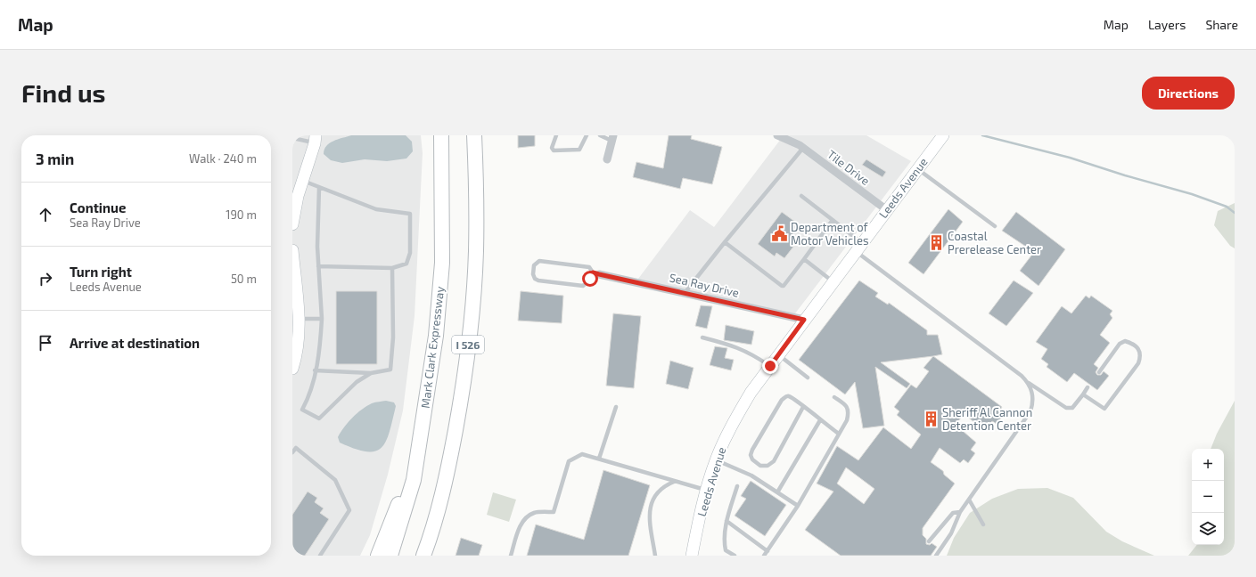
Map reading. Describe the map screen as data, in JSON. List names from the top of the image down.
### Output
{
  "streets": {
    "highway": ["I 526", "Mark Clark Expressway"],
    "street": ["Tile Drive", "Leeds Avenue", "Sea Ray Drive"]
  },
  "crossings": [
    ["Tile Drive", "Leeds Avenue"],
    ["Leeds Avenue", "Sea Ray Drive"]
  ],
  "places": {
    "public building": ["Department of Motor Vehicles"],
    "building": ["Coastal Prerelease Center", "Sheriff Al Cannon Detention Center"]
  },
  "page": {
    "header": "Map",
    "nav": ["Map", "Layers", "Share"],
    "buttons": "Directions",
    "title": "Find us",
    "heading": ["3 min", "Walk · 240 m"],
    "list": [
      ["Continue", "Sea Ray Drive", "190 m"],
      ["Turn right", "Leeds Avenue", "50 m"],
      "Arrive at destination"
    ],
    "map_buttons": ["+", "−"]
  }
}
